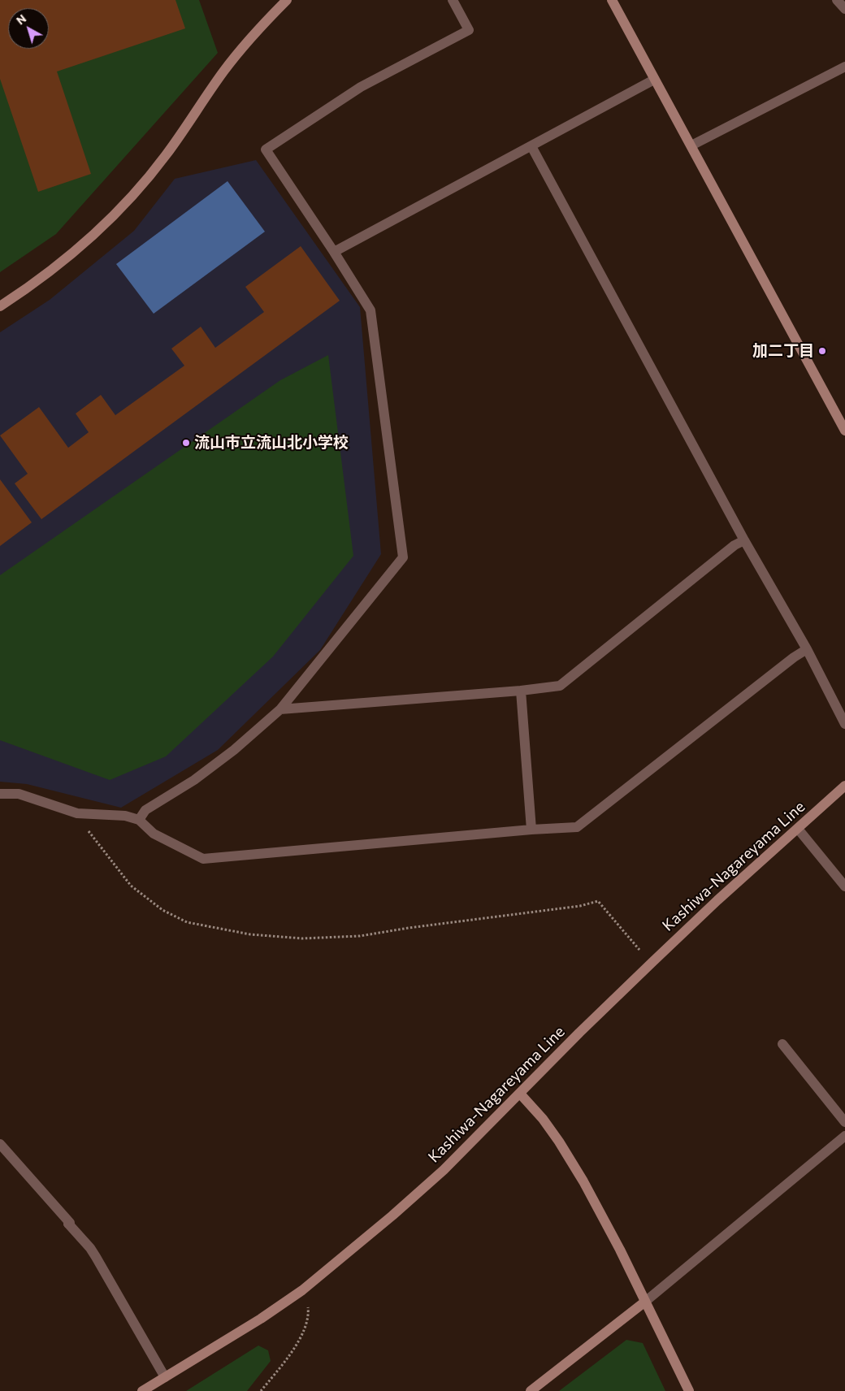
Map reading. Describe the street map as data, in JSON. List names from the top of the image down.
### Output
{
  "streets": {
    "street": ["Kashiwa-Nagareyama Line"]
  },
  "places": ["加二丁目", "流山市立流山北小学校"],
  "north": "top left"
}
